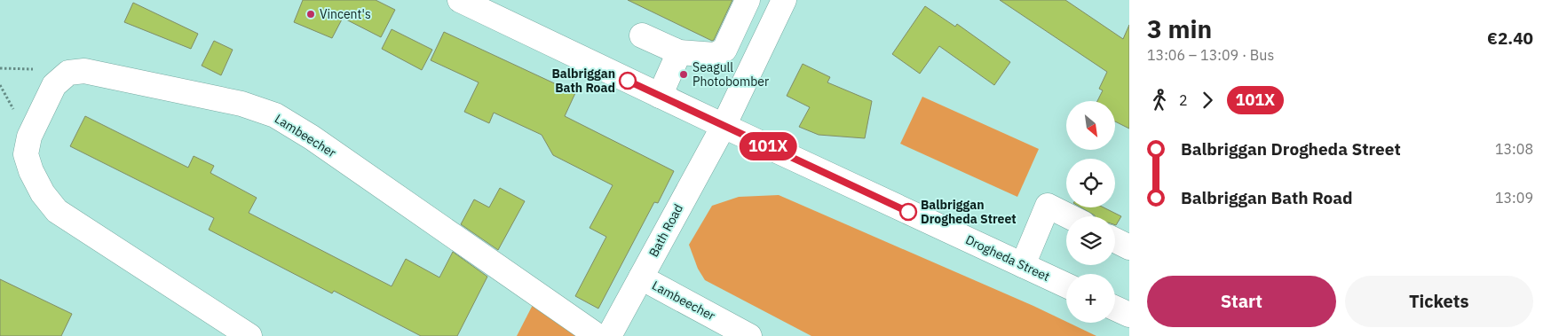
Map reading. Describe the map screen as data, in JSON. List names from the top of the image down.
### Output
{
  "streets": {
    "street": ["Lambeecher", "Bath Road", "Drogheda Street"]
  },
  "crossings": [
    ["Lambeecher", "Bath Road"],
    ["Bath Road", "Drogheda Street"]
  ],
  "places": [
    "Vincent's",
    "Seagull Photobomber",
    "Balbriggan Bath Road",
    "Balbriggan Drogheda Street"
  ],
  "lines": ["bus line 101X"],
  "north": "bottom right",
  "page": {
    "on_map": "101X",
    "heading": ["3 min", "13:06 – 13:09 · Bus", "€2.40"],
    "legs": ["2", "101X"],
    "map_buttons": "+",
    "list": [
      {
        "name": "Balbriggan Drogheda Street",
        "value": "13:08"
      },
      {
        "name": "Balbriggan Bath Road",
        "value": "13:09"
      }
    ],
    "buttons": ["Start", "Tickets"]
  }
}
